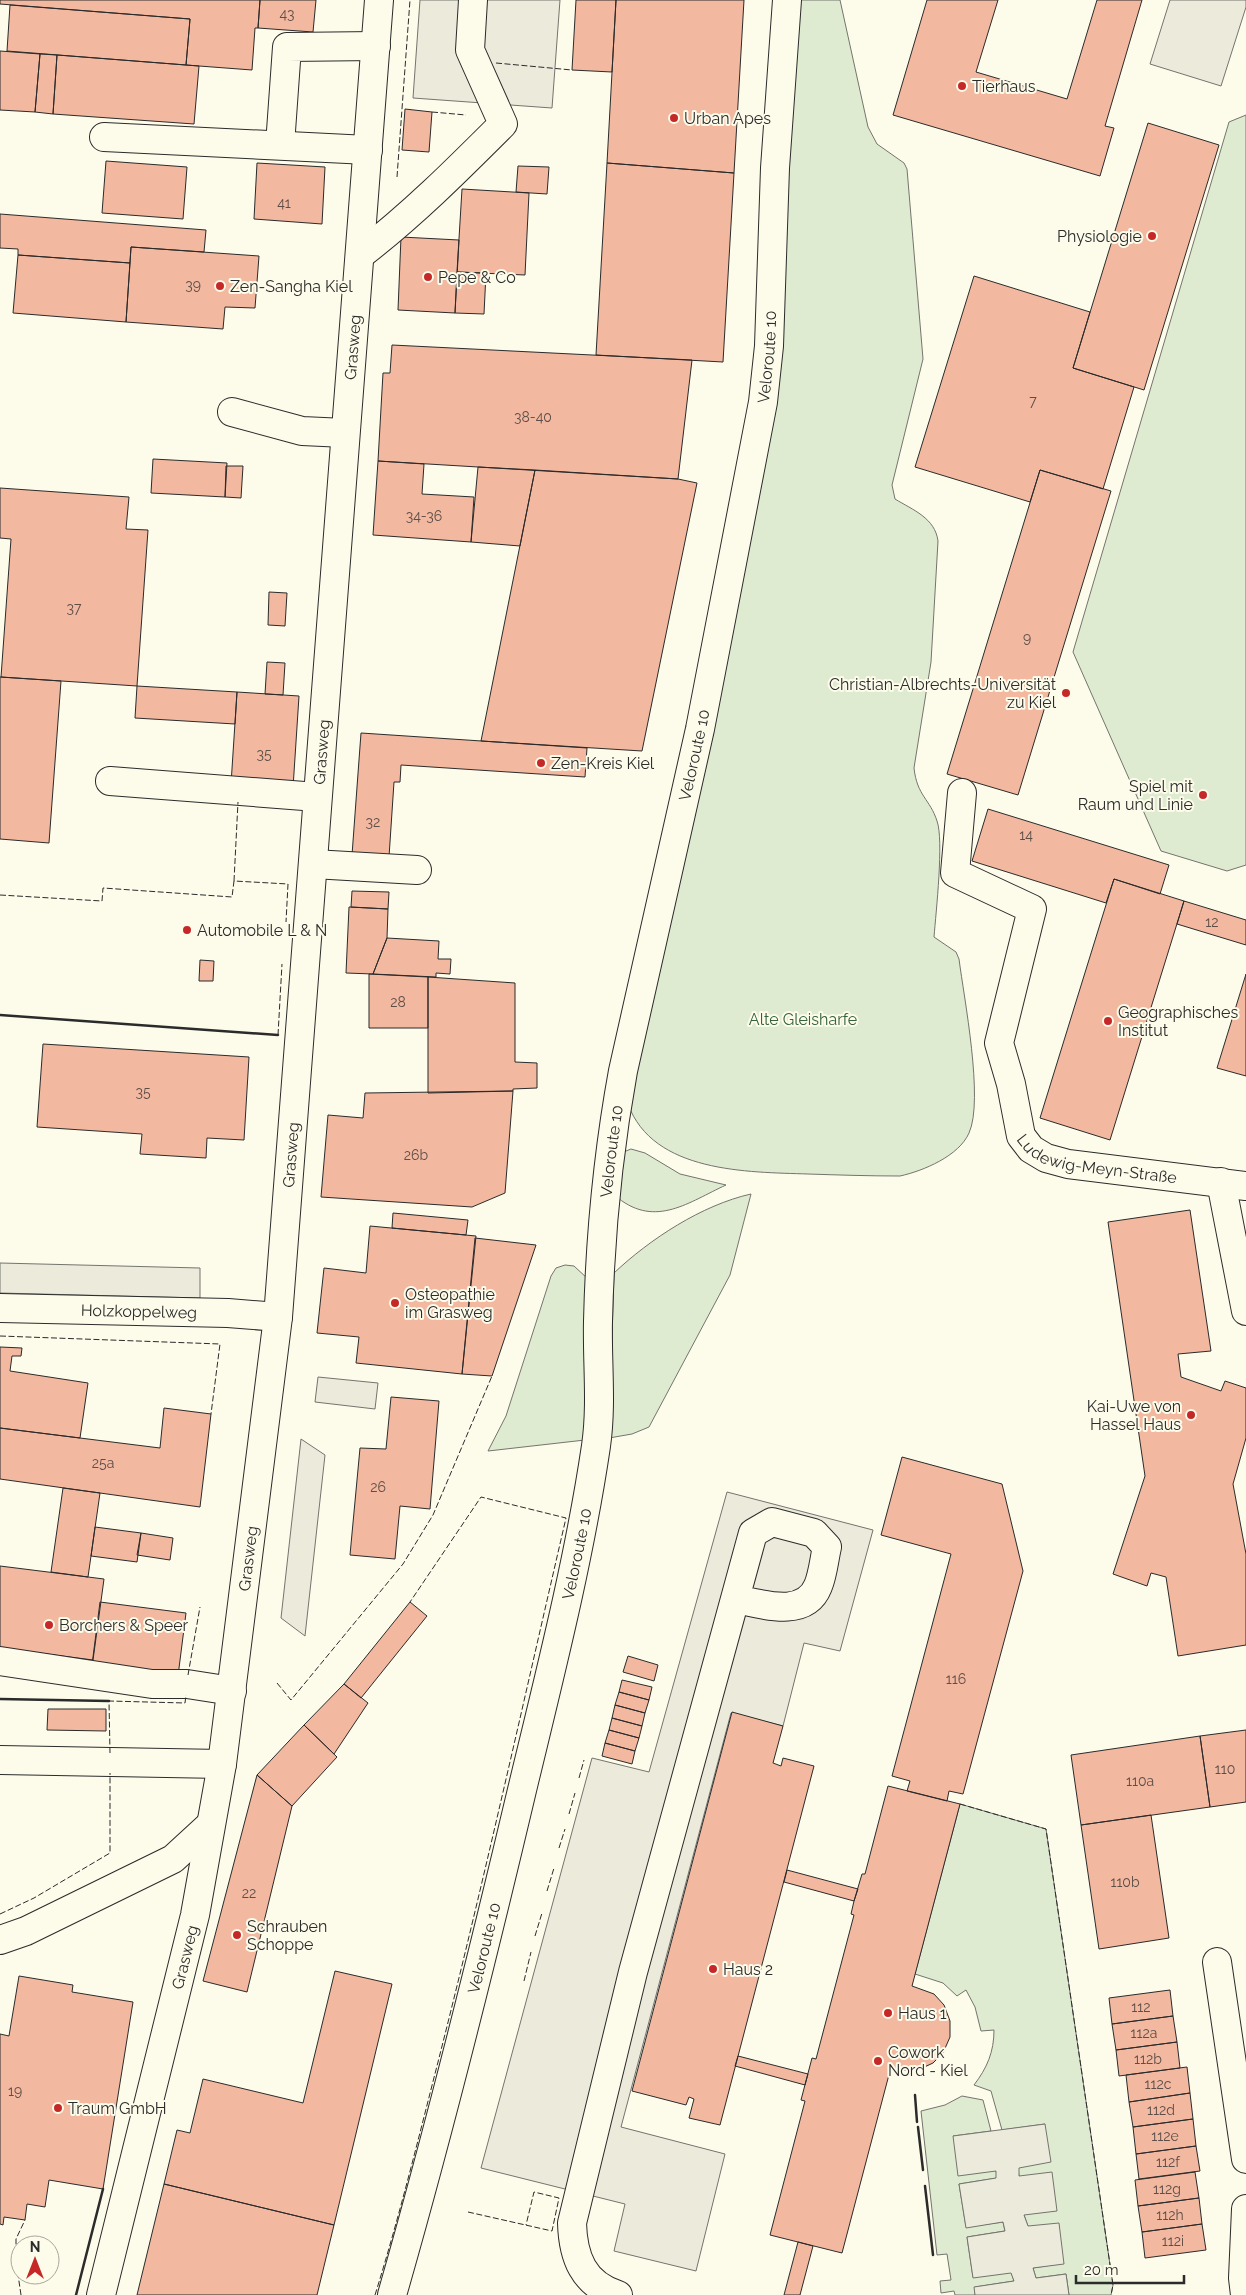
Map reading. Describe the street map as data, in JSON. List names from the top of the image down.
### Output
{
  "streets": {
    "street": [
      "Grasweg",
      "Veloroute 10",
      "Ludewig-Meyn-Straße",
      "Holzkoppelweg"
    ]
  },
  "crossings": [
    ["Grasweg", "Holzkoppelweg"]
  ],
  "parks": ["Alte Gleisharfe"],
  "places": [
    "Tierhaus",
    "Urban Apes",
    "Physiologie",
    "Pepe & Co",
    "Zen-Sangha Kiel",
    "Christian-Albrechts-Universität zu Kiel",
    "Zen-Kreis Kiel",
    "Spiel mit Raum und Linie",
    "Automobile L & N",
    "Geographisches Institut",
    "Osteopathie im Grasweg",
    "Kai-Uwe von Hassel Haus",
    "Borchers & Speer",
    "Schrauben Schoppe",
    "Haus 2",
    "Haus 1",
    "Cowork Nord - Kiel",
    "Traum GmbH"
  ],
  "house_numbers": [
    "43",
    "41",
    "39",
    "7",
    "38-40",
    "34-36",
    "37",
    "9",
    "35",
    "32",
    "14",
    "12",
    "28",
    "35",
    "26b",
    "25a",
    "26",
    "116",
    "110",
    "110a",
    "110b",
    "22",
    "112",
    "112a",
    "112b",
    "112c",
    "19",
    "112d",
    "112e",
    "112f",
    "112g",
    "112h",
    "112i"
  ],
  "scale_bar": "20 m",
  "north": "top"
}
